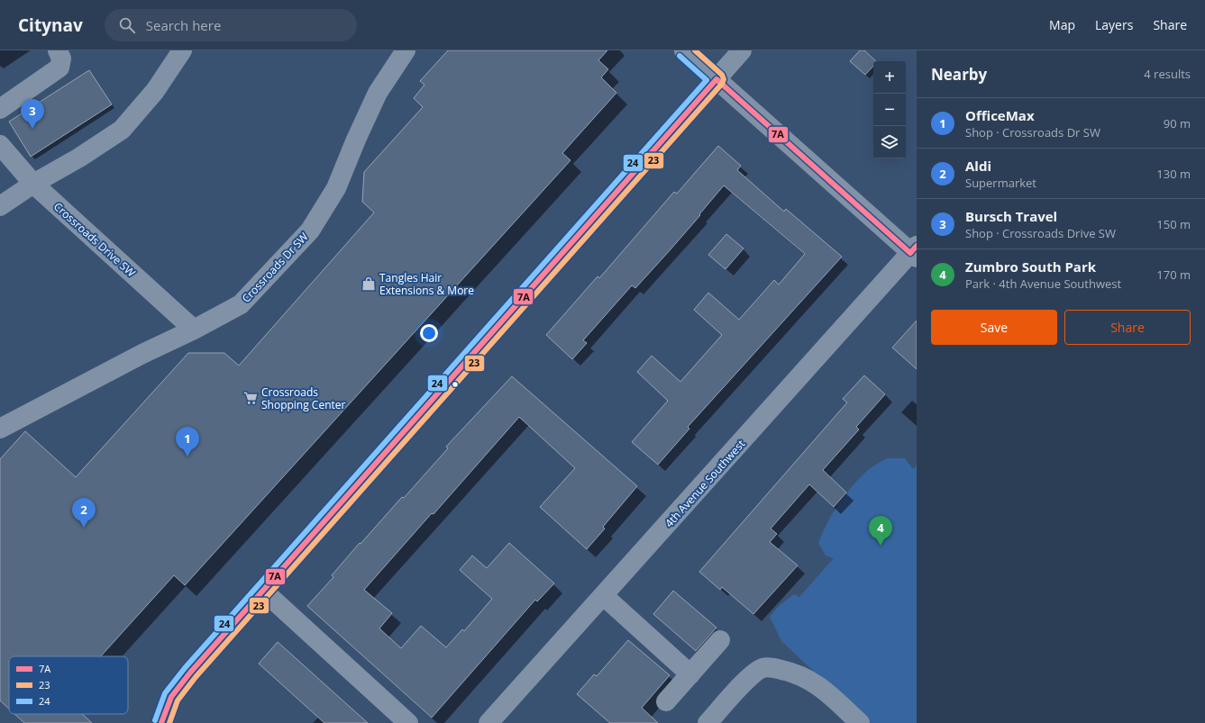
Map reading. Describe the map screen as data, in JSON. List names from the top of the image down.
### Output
{
  "streets": {
    "street": ["Crossroads Drive SW", "Crossroads Dr SW", "4th Avenue Southwest"]
  },
  "crossings": [
    ["Crossroads Drive SW", "Crossroads Dr SW"]
  ],
  "places": {
    "shop": ["Tangles Hair Extensions & More"],
    "supermarket": ["Crossroads Shopping Center"]
  },
  "lines": ["transit line 23", "transit line 24", "transit line 7A"],
  "legend": ["7A", "23", "24"],
  "page": {
    "header": "Citynav",
    "search": "Search here",
    "nav": ["Map", "Layers", "Share"],
    "heading": ["Nearby", "4 results"],
    "map_buttons": ["+", "−"],
    "list": [
      {
        "mark": "1",
        "name": "OfficeMax",
        "note": "Shop · Crossroads Dr SW",
        "value": "90 m"
      },
      {
        "mark": "2",
        "name": "Aldi",
        "note": "Supermarket",
        "value": "130 m"
      },
      {
        "mark": "3",
        "name": "Bursch Travel",
        "note": "Shop · Crossroads Drive SW",
        "value": "150 m"
      },
      {
        "mark": "4",
        "name": "Zumbro South Park",
        "note": "Park · 4th Avenue Southwest",
        "value": "170 m"
      }
    ],
    "pins": [
      "3",
      "1",
      "2",
      "4"
    ],
    "buttons": ["Save", "Share"]
  }
}
